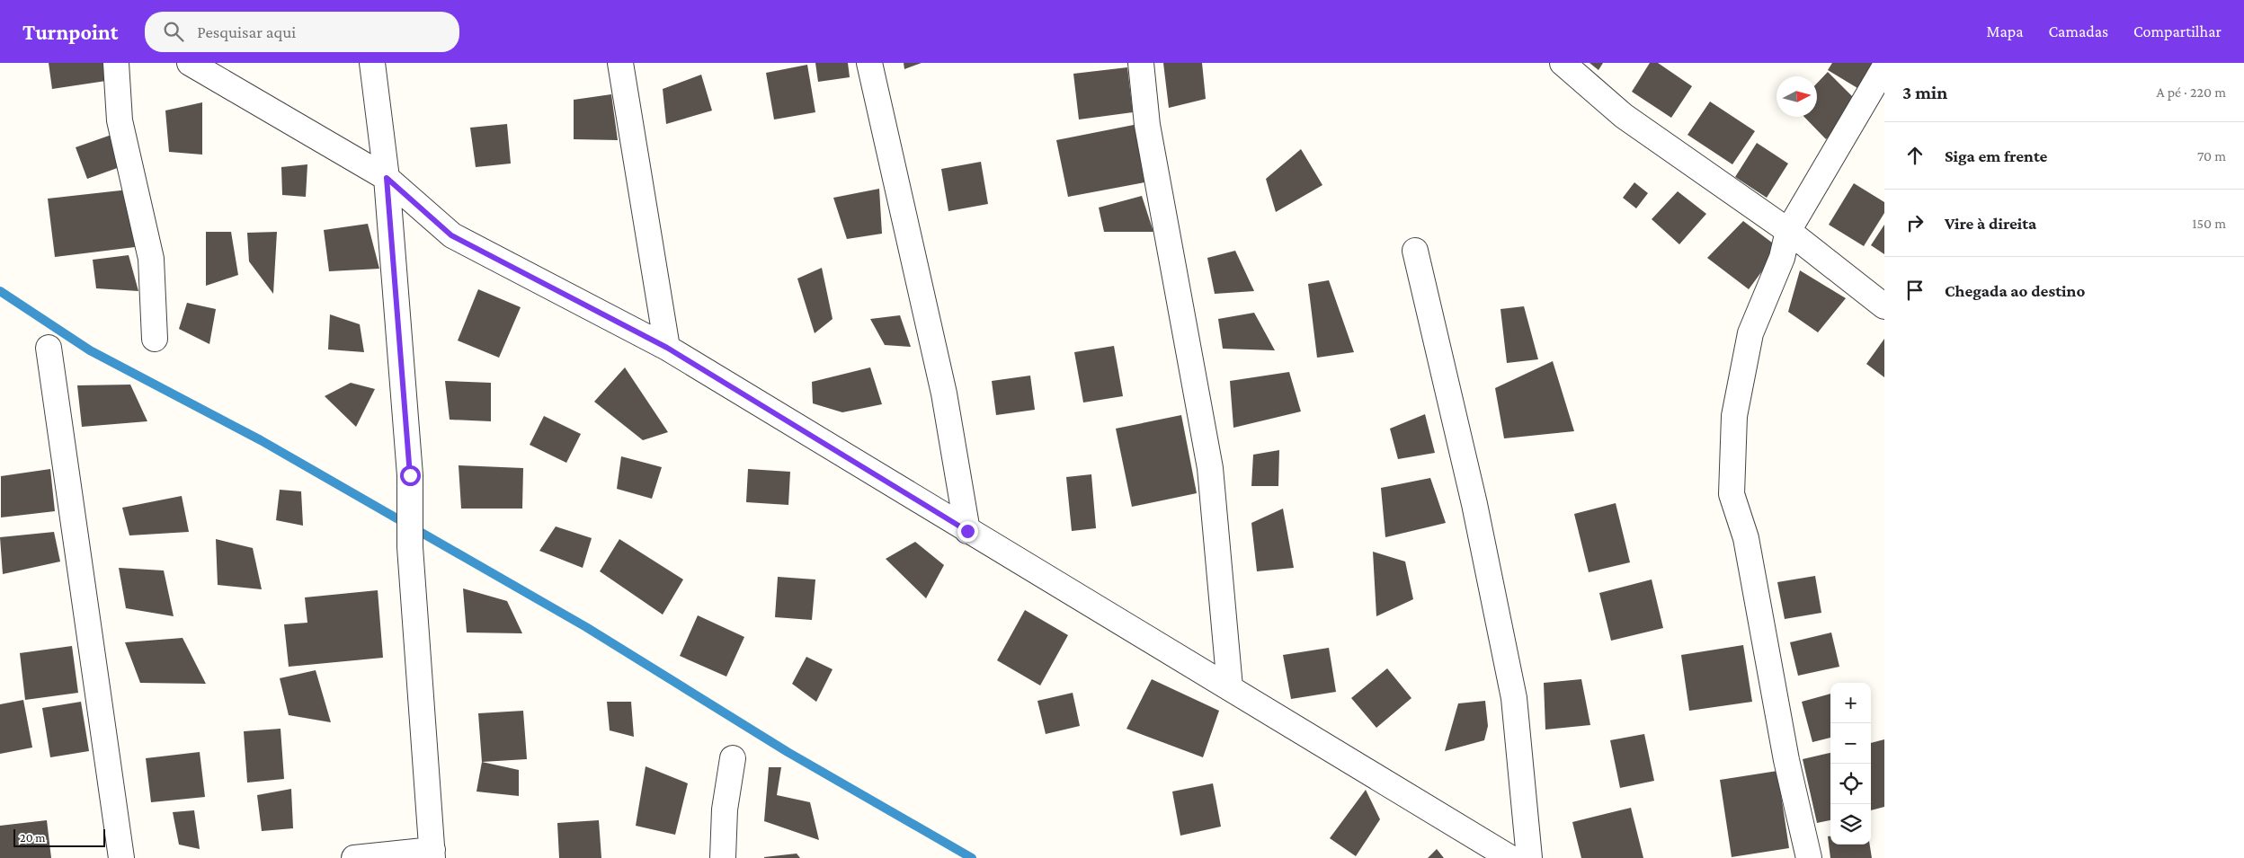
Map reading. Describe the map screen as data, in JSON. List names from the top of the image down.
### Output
{
  "scale_bar": "20 m",
  "north": "right",
  "page": {
    "header": "Turnpoint",
    "search": "Pesquisar aqui",
    "nav": ["Mapa", "Camadas", "Compartilhar"],
    "heading": ["3 min", "A pé · 220 m"],
    "list": [
      ["Siga em frente", "70 m"],
      ["Vire à direita", "150 m"],
      "Chegada ao destino"
    ],
    "map_buttons": ["+", "−"],
    "scale": "20 m"
  }
}
